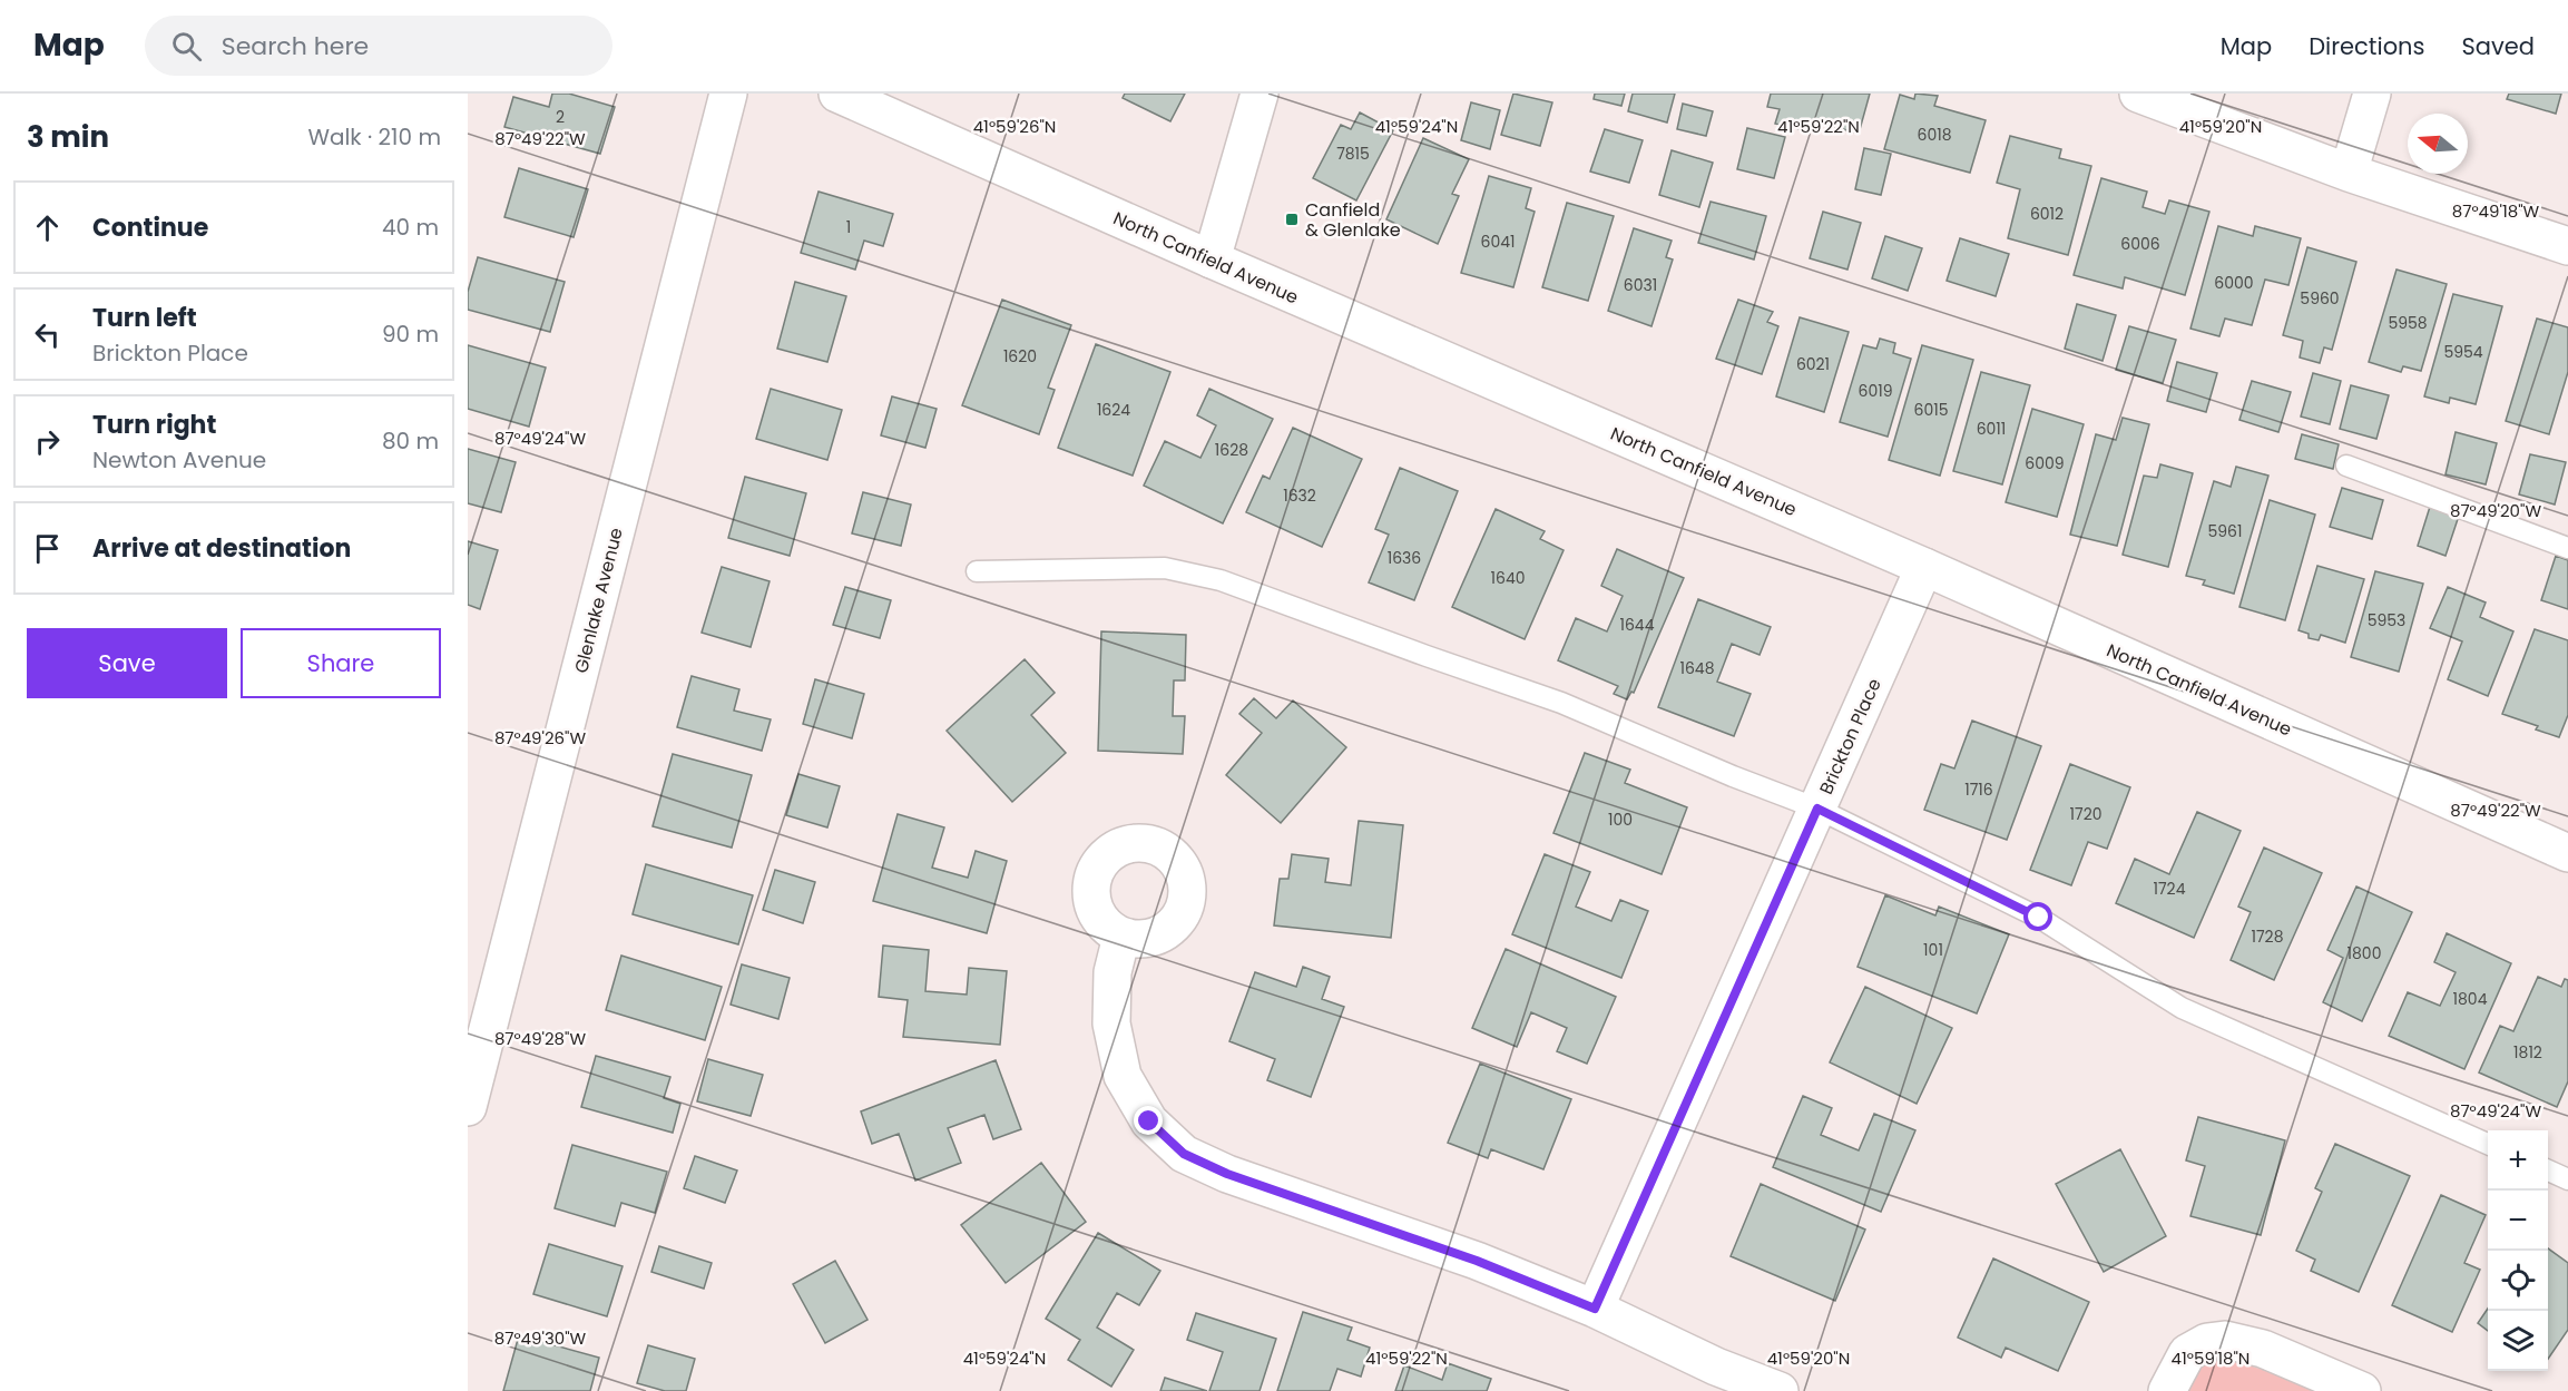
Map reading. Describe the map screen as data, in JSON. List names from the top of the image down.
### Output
{
  "streets": {
    "street": ["North Canfield Avenue", "Glenlake Avenue", "Brickton Place"]
  },
  "crossings": [
    ["North Canfield Avenue", "Brickton Place"]
  ],
  "places": {
    "transit": ["Canfield & Glenlake"]
  },
  "house_numbers": [
    "2",
    "6018",
    "7815",
    "6012",
    "1",
    "6041",
    "6006",
    "6000",
    "6031",
    "5960",
    "5958",
    "5954",
    "1620",
    "6021",
    "6019",
    "1624",
    "6015",
    "6011",
    "1628",
    "6009",
    "1632",
    "5961",
    "1636",
    "1640",
    "5953",
    "1644",
    "1648",
    "1716",
    "1720",
    "100",
    "1724",
    "1728",
    "101",
    "1800",
    "1804",
    "1812"
  ],
  "north": "left",
  "page": {
    "header": "Map",
    "search": "Search here",
    "nav": ["Map", "Directions", "Saved"],
    "heading": ["3 min", "Walk · 210 m"],
    "list": [
      ["Continue", "40 m"],
      ["Turn left", "Brickton Place", "90 m"],
      ["Turn right", "Newton Avenue", "80 m"],
      "Arrive at destination"
    ],
    "buttons": ["Save", "Share"],
    "map_buttons": ["+", "−"]
  },
  "coordinates": [
    "41°59'26\"N",
    "41°59'24\"N",
    "41°59'22\"N",
    "41°59'20\"N",
    "87°49'22\"W",
    "87°49'18\"W",
    "87°49'24\"W",
    "87°49'20\"W",
    "87°49'26\"W",
    "87°49'28\"W",
    "87°49'30\"W",
    "41°59'18\"N"
  ]
}
